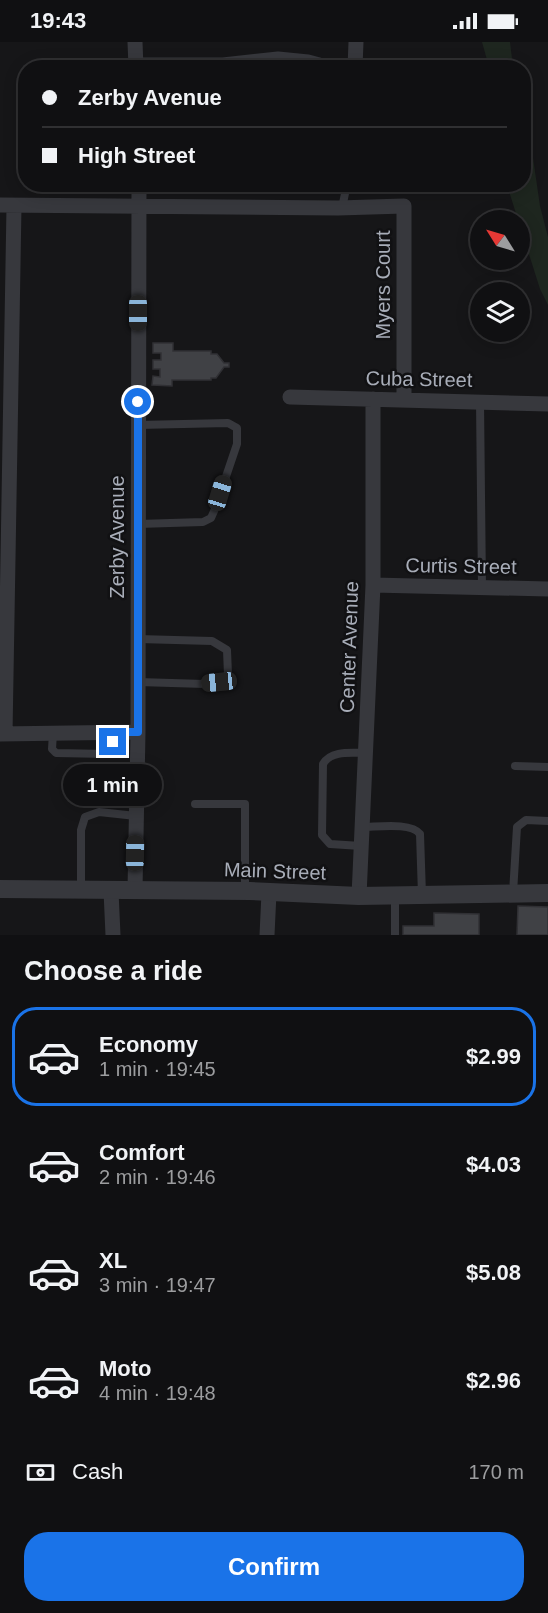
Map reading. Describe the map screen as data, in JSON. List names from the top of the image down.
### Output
{
  "streets": {
    "street": [
      "Myers Court",
      "Cuba Street",
      "Zerby Avenue",
      "Curtis Street",
      "Center Avenue",
      "Main Street"
    ]
  },
  "crossings": [
    ["Myers Court", "Cuba Street"],
    ["Cuba Street", "Center Avenue"],
    ["Zerby Avenue", "Main Street"],
    ["Curtis Street", "Center Avenue"],
    ["Center Avenue", "Main Street"]
  ],
  "north": "top left",
  "page": {
    "status": "19:43",
    "banner": ["Zerby Avenue", "High Street"],
    "bubble": "1 min",
    "heading": "Choose a ride",
    "list": [
      {
        "name": "Economy",
        "note": "1 min · 19:45",
        "value": "$2.99"
      },
      {
        "name": "Comfort",
        "note": "2 min · 19:46",
        "value": "$4.03"
      },
      {
        "name": "XL",
        "note": "3 min · 19:47",
        "value": "$5.08"
      },
      {
        "name": "Moto",
        "note": "4 min · 19:48",
        "value": "$2.96"
      }
    ],
    "pay": ["Cash", "170 m"],
    "buttons": "Confirm"
  }
}
